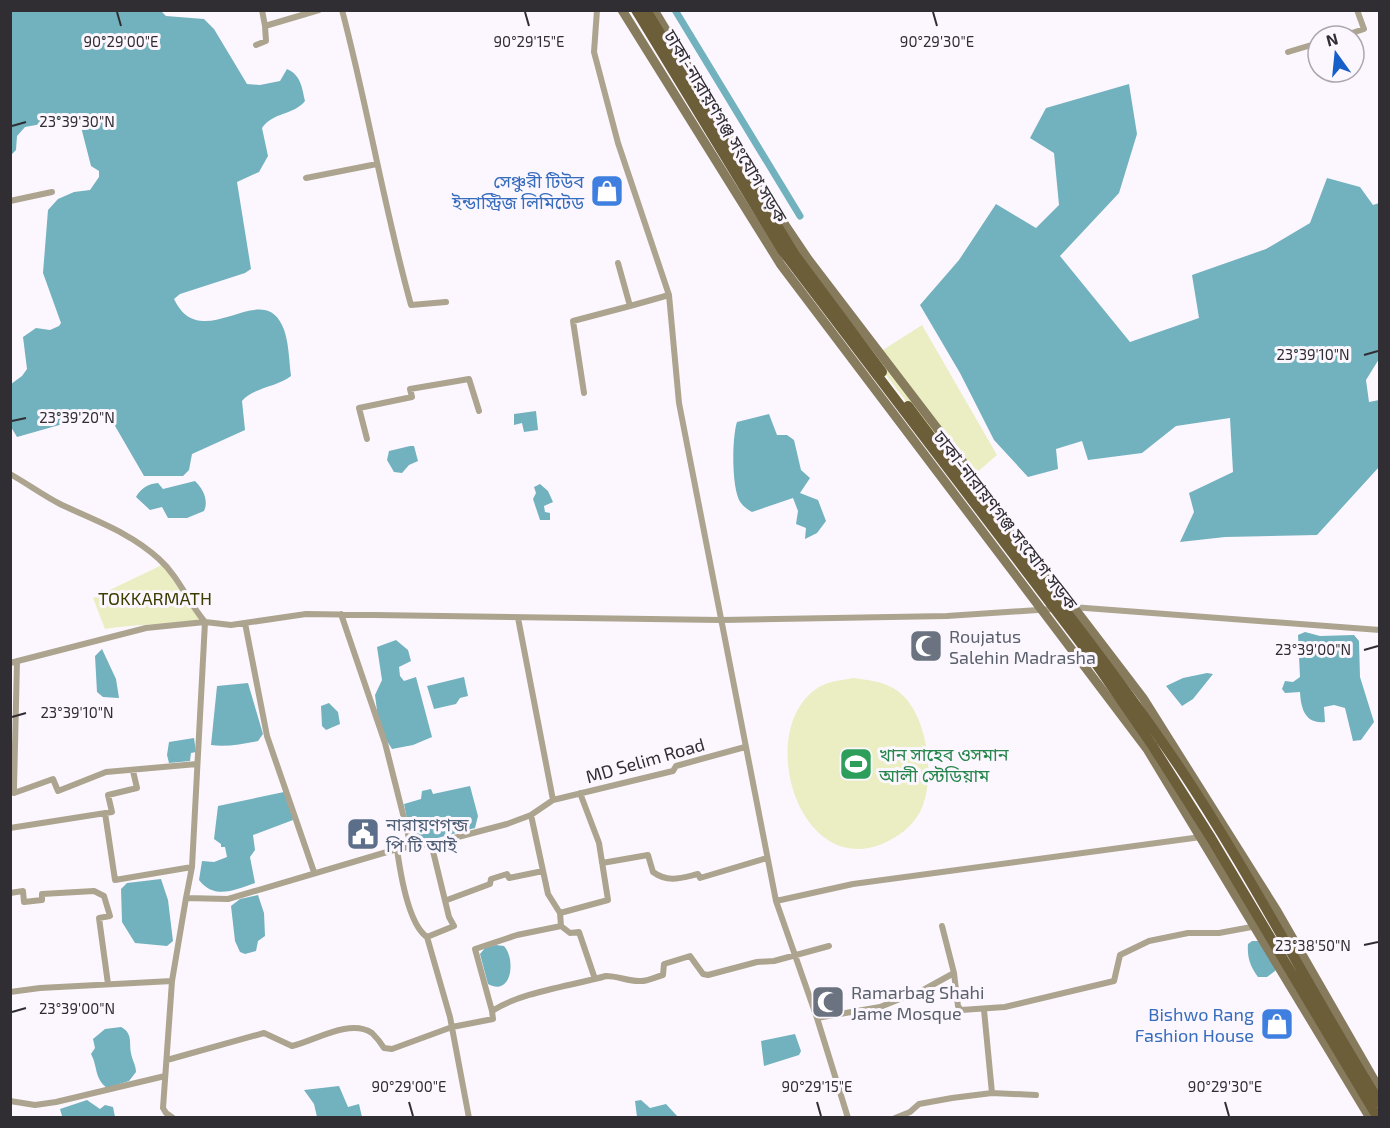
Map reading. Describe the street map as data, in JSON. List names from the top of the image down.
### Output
{
  "streets": {
    "main road": ["ঢাকা-নারায়ণগঞ্জ সংযোগ সড়ক"],
    "street": ["MD Selim Road"]
  },
  "parks": ["TOKKARMATH"],
  "places": {
    "shop": ["সেঞ্চুরী টিউব ইন্ডাস্ট্রিজ লিমিটেড", "Bishwo Rang Fashion House"],
    "mosque": ["Roujatus Salehin Madrasha", "Ramarbag Shahi Jame Mosque"],
    "sports": ["খান সাহেব ওসমান আলী স্টেডিয়াম"],
    "public building": ["নারায়ণগন্জ পি টি আই"]
  },
  "north": "top",
  "coordinates": [
    "90°29'30\"E",
    "90°29'00\"E",
    "90°29'15\"E",
    "23°39'30\"N",
    "23°39'10\"N",
    "23°39'20\"N",
    "23°39'00\"N",
    "23°38'50\"N"
  ]
}
